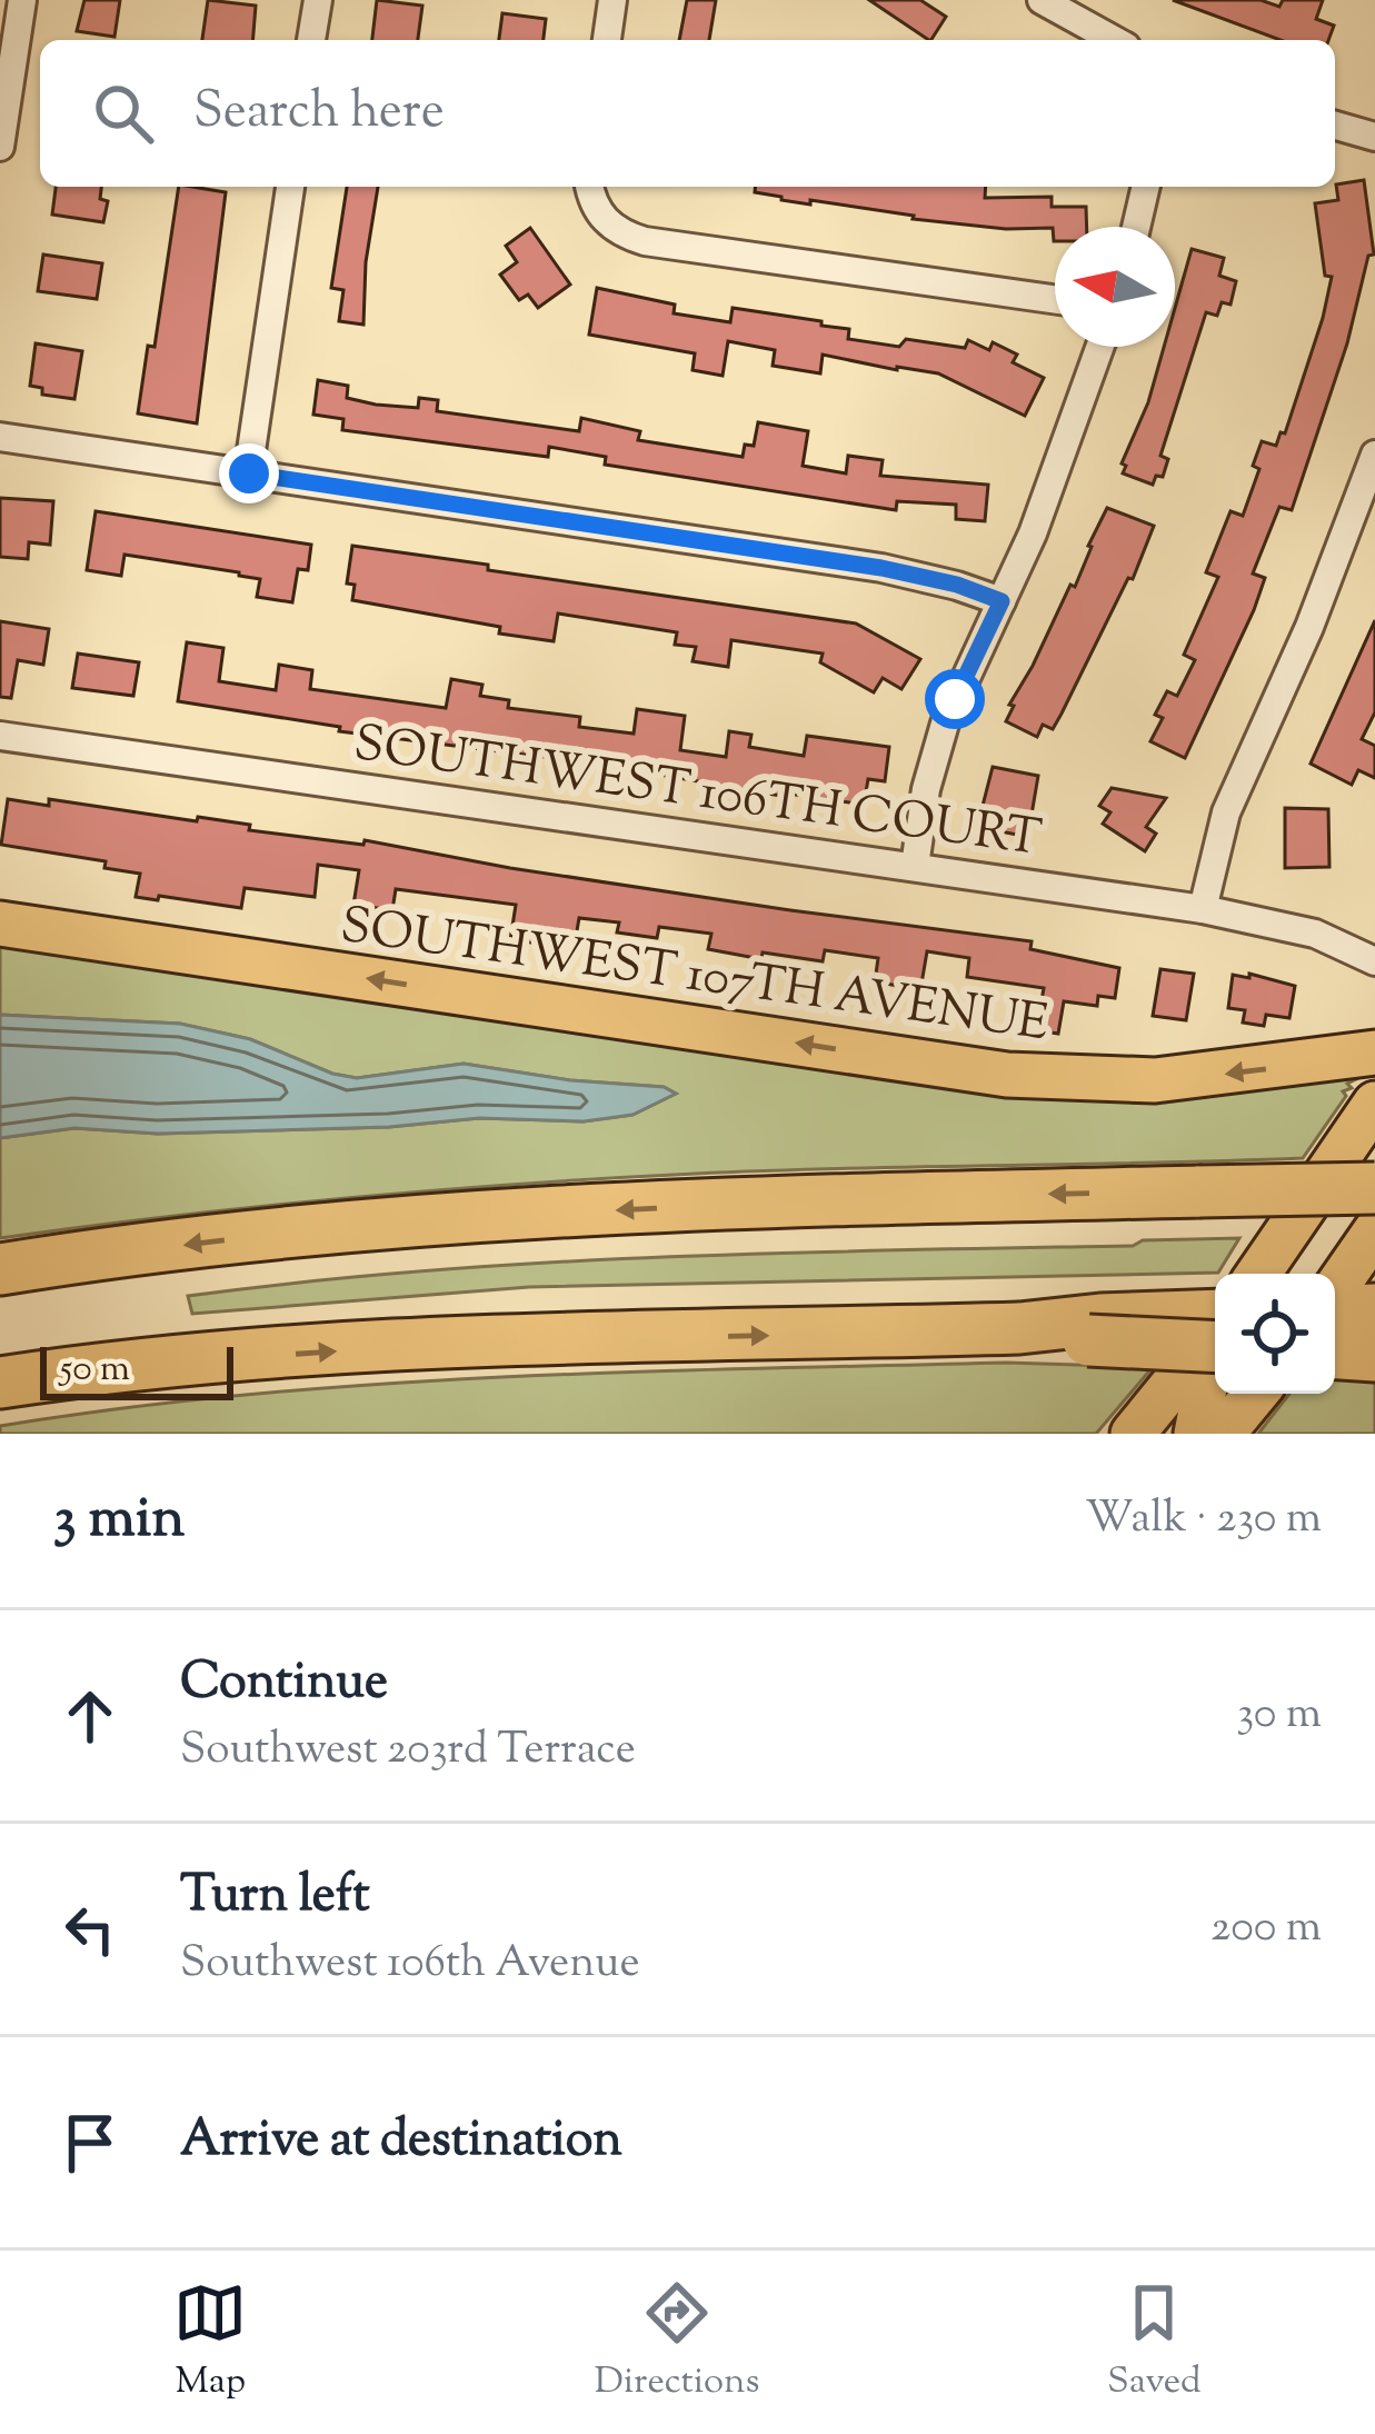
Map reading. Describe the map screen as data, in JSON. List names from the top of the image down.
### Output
{
  "streets": {
    "main road": ["SOUTHWEST 107TH AVENUE"],
    "street": ["SOUTHWEST 106TH COURT"]
  },
  "one_way": ["SOUTHWEST 107TH AVENUE"],
  "scale_bar": "50 m",
  "north": "left",
  "page": {
    "search": "Search here",
    "scale": "50 m",
    "heading": ["3 min", "Walk · 230 m"],
    "list": [
      ["Continue", "Southwest 203rd Terrace", "30 m"],
      ["Turn left", "Southwest 106th Avenue", "200 m"],
      "Arrive at destination"
    ],
    "nav": ["Map", "Directions", "Saved"]
  }
}
